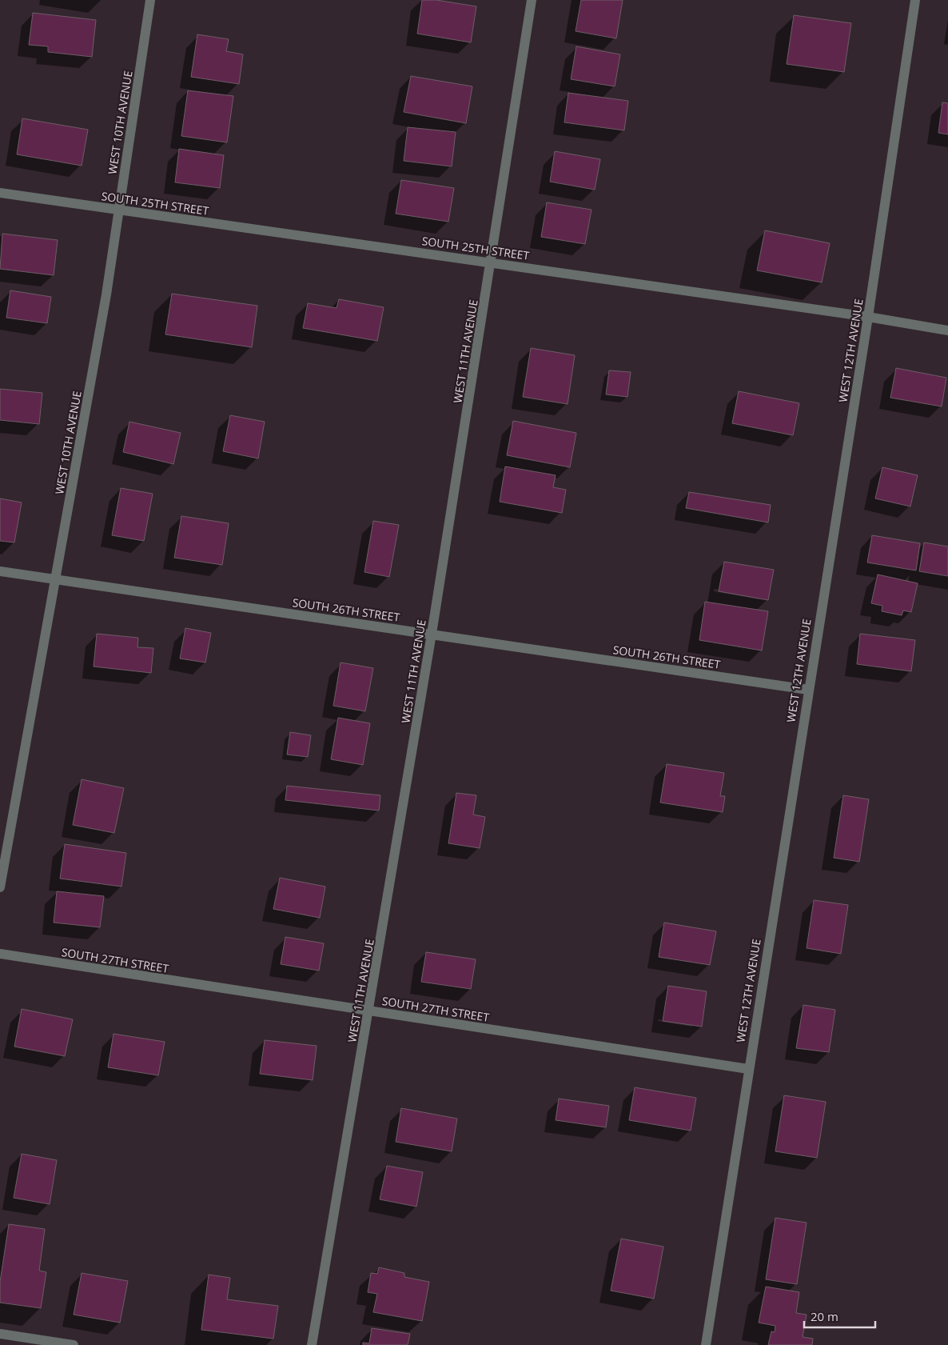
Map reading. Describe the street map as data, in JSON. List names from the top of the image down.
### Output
{
  "streets": {
    "street": [
      "WEST 10TH AVENUE",
      "SOUTH 25TH STREET",
      "WEST 12TH AVENUE",
      "WEST 11TH AVENUE",
      "SOUTH 26TH STREET",
      "SOUTH 27TH STREET"
    ]
  },
  "crossings": [
    ["WEST 10TH AVENUE", "SOUTH 25TH STREET"],
    ["WEST 10TH AVENUE", "SOUTH 26TH STREET"],
    ["SOUTH 25TH STREET", "WEST 12TH AVENUE"],
    ["SOUTH 25TH STREET", "WEST 11TH AVENUE"],
    ["WEST 12TH AVENUE", "SOUTH 26TH STREET"],
    ["WEST 12TH AVENUE", "SOUTH 27TH STREET"],
    ["WEST 11TH AVENUE", "SOUTH 26TH STREET"],
    ["WEST 11TH AVENUE", "SOUTH 27TH STREET"]
  ],
  "scale_bar": "20 m"
}
